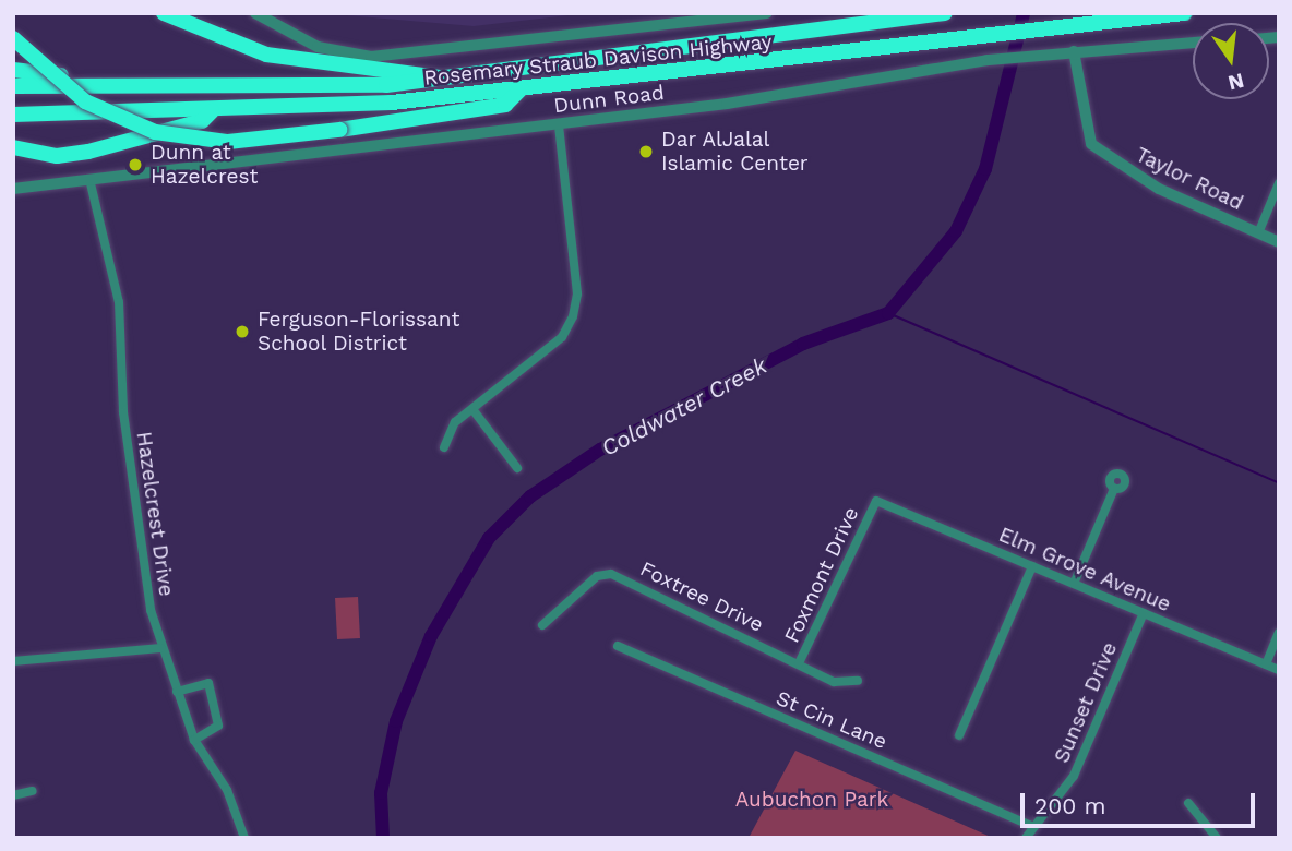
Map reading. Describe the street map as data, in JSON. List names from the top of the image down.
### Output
{
  "streets": {
    "highway": ["Rosemary Straub Davison Highway"],
    "street": [
      "Dunn Road",
      "Taylor Road",
      "Hazelcrest Drive",
      "Elm Grove Avenue",
      "Foxmont Drive",
      "Foxtree Drive",
      "Sunset Drive",
      "St Cin Lane"
    ]
  },
  "crossings": [
    ["Dunn Road", "Taylor Road"],
    ["Dunn Road", "Hazelcrest Drive"],
    ["Elm Grove Avenue", "Foxmont Drive"],
    ["Elm Grove Avenue", "Sunset Drive"],
    ["Foxmont Drive", "Foxtree Drive"],
    ["Sunset Drive", "St Cin Lane"]
  ],
  "water": ["Coldwater Creek"],
  "parks": ["Aubuchon Park"],
  "places": ["Dar AlJalal Islamic Center", "Dunn at Hazelcrest", "Ferguson-Florissant School District"],
  "scale_bar": "200 m",
  "north": "bottom"
}
